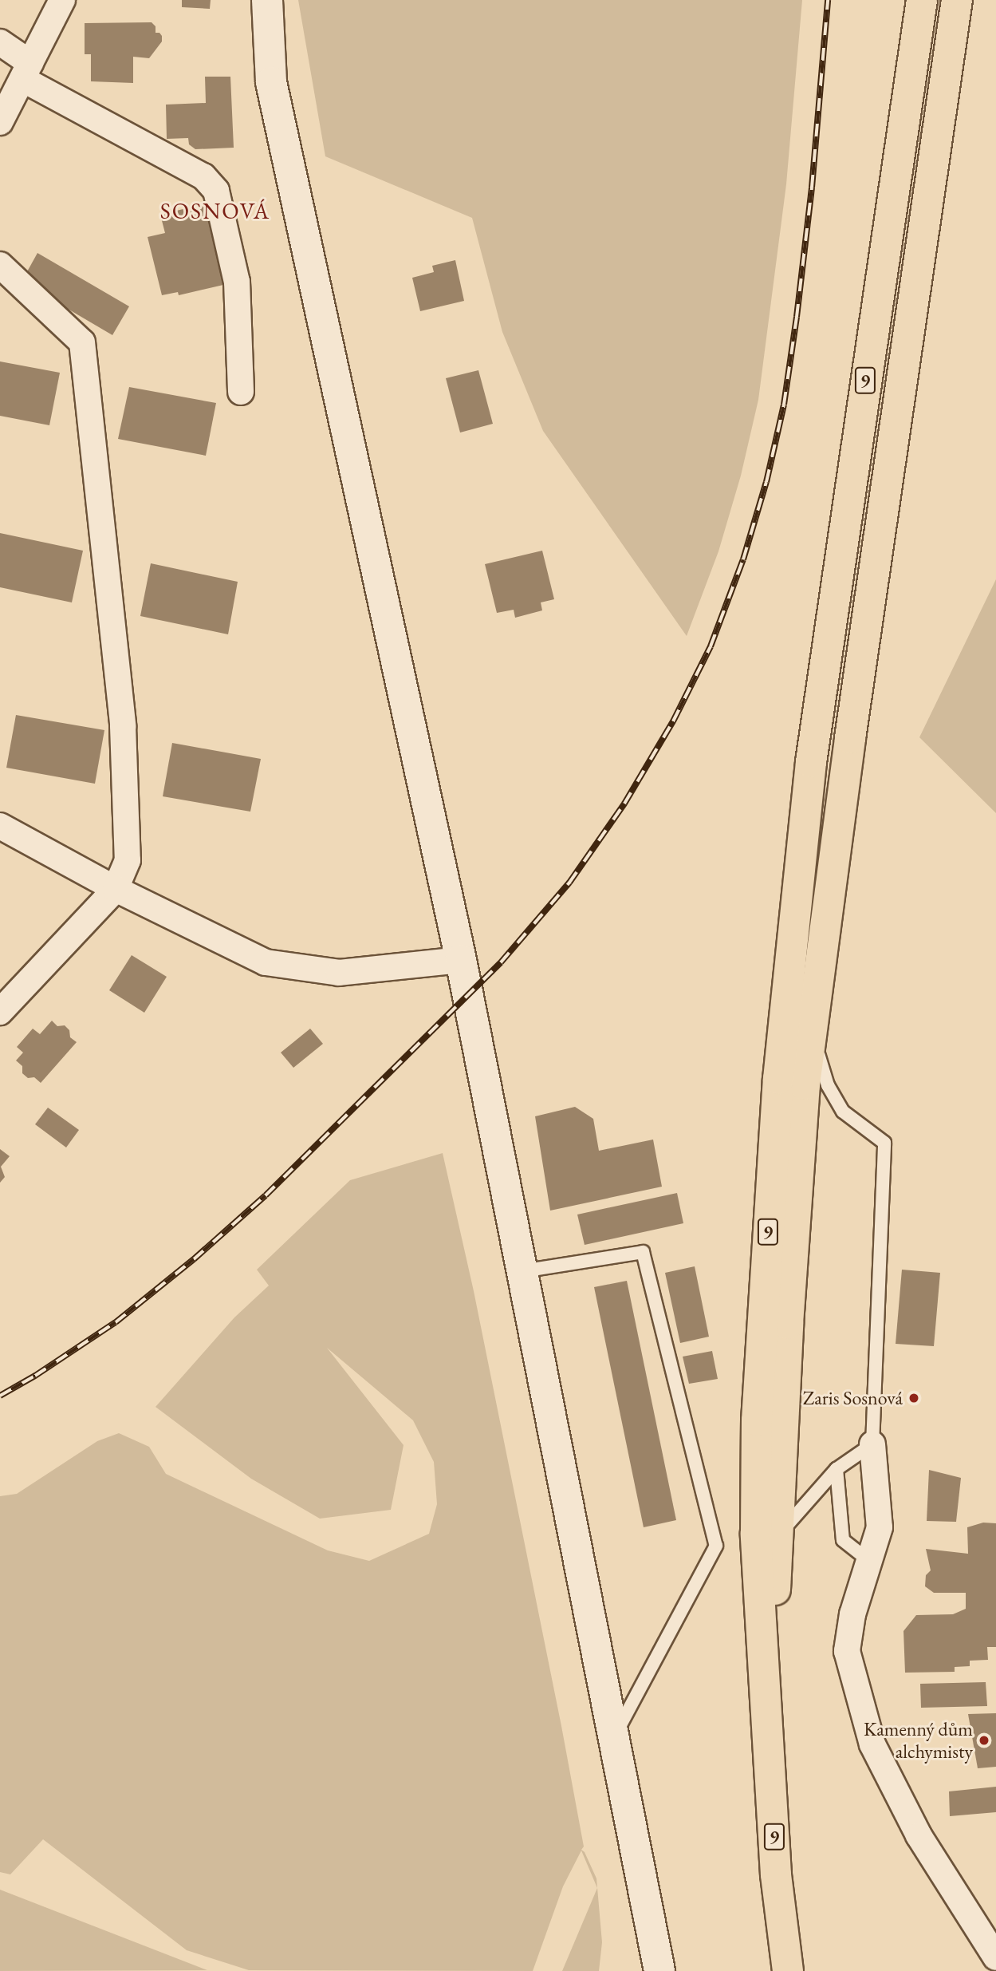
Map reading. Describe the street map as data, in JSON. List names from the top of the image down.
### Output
{
  "streets": {
    "main road": ["9"]
  },
  "districts": ["SOSNOVÁ"],
  "places": ["Zaris Sosnová", "Kamenný dům alchymisty"]
}
